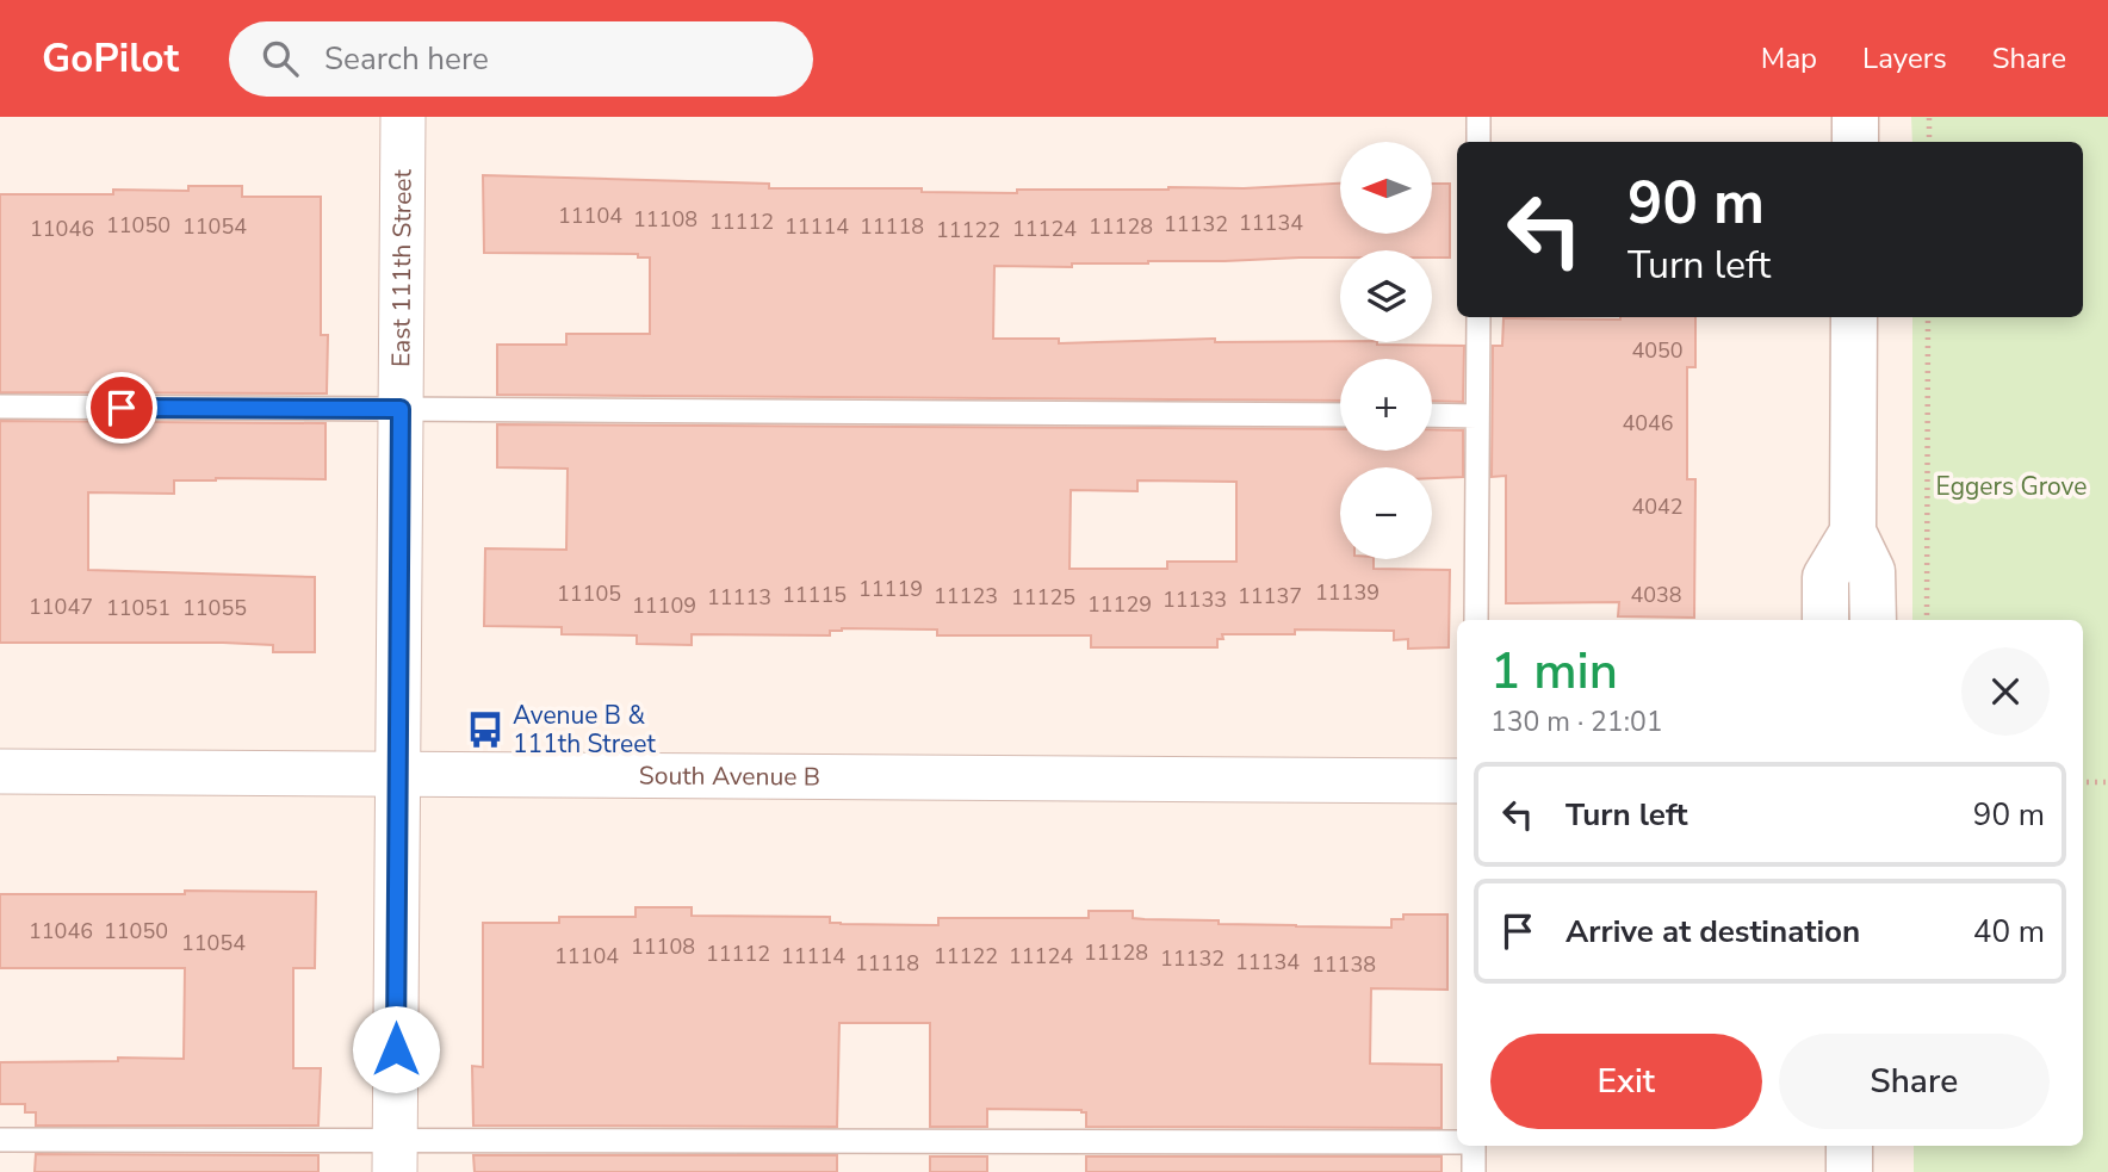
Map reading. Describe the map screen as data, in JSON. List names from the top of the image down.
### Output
{
  "streets": {
    "street": ["East 111th Street", "South Avenue B"]
  },
  "crossings": [
    ["East 111th Street", "South Avenue B"]
  ],
  "parks": ["Eggers Grove"],
  "places": {
    "bus stop": ["Avenue B & 111th Street"]
  },
  "house_numbers": [
    "11104",
    "11108",
    "11112",
    "11134",
    "11132",
    "11050",
    "11054",
    "11114",
    "11118",
    "11128",
    "11046",
    "11124",
    "11122",
    "4050",
    "4046",
    "4042",
    "11119",
    "11139",
    "11105",
    "11115",
    "4038",
    "11123",
    "11137",
    "11113",
    "11125",
    "11133",
    "11129",
    "11109",
    "11047",
    "11051",
    "11055",
    "11046",
    "11050",
    "11054",
    "11108",
    "11128",
    "11112",
    "11104",
    "11114",
    "11122",
    "11124",
    "11132",
    "11134",
    "11118",
    "11138"
  ],
  "north": "left",
  "page": {
    "header": "GoPilot",
    "search": "Search here",
    "nav": ["Map", "Layers", "Share"],
    "map_buttons": ["+", "−"],
    "turn": ["90 m", "Turn left"],
    "heading": ["1 min", "130 m · 21:01"],
    "list": [
      {
        "name": "Turn left",
        "value": "90 m"
      },
      {
        "name": "Arrive at destination",
        "value": "40 m"
      }
    ],
    "buttons": ["Exit", "Share"]
  }
}
